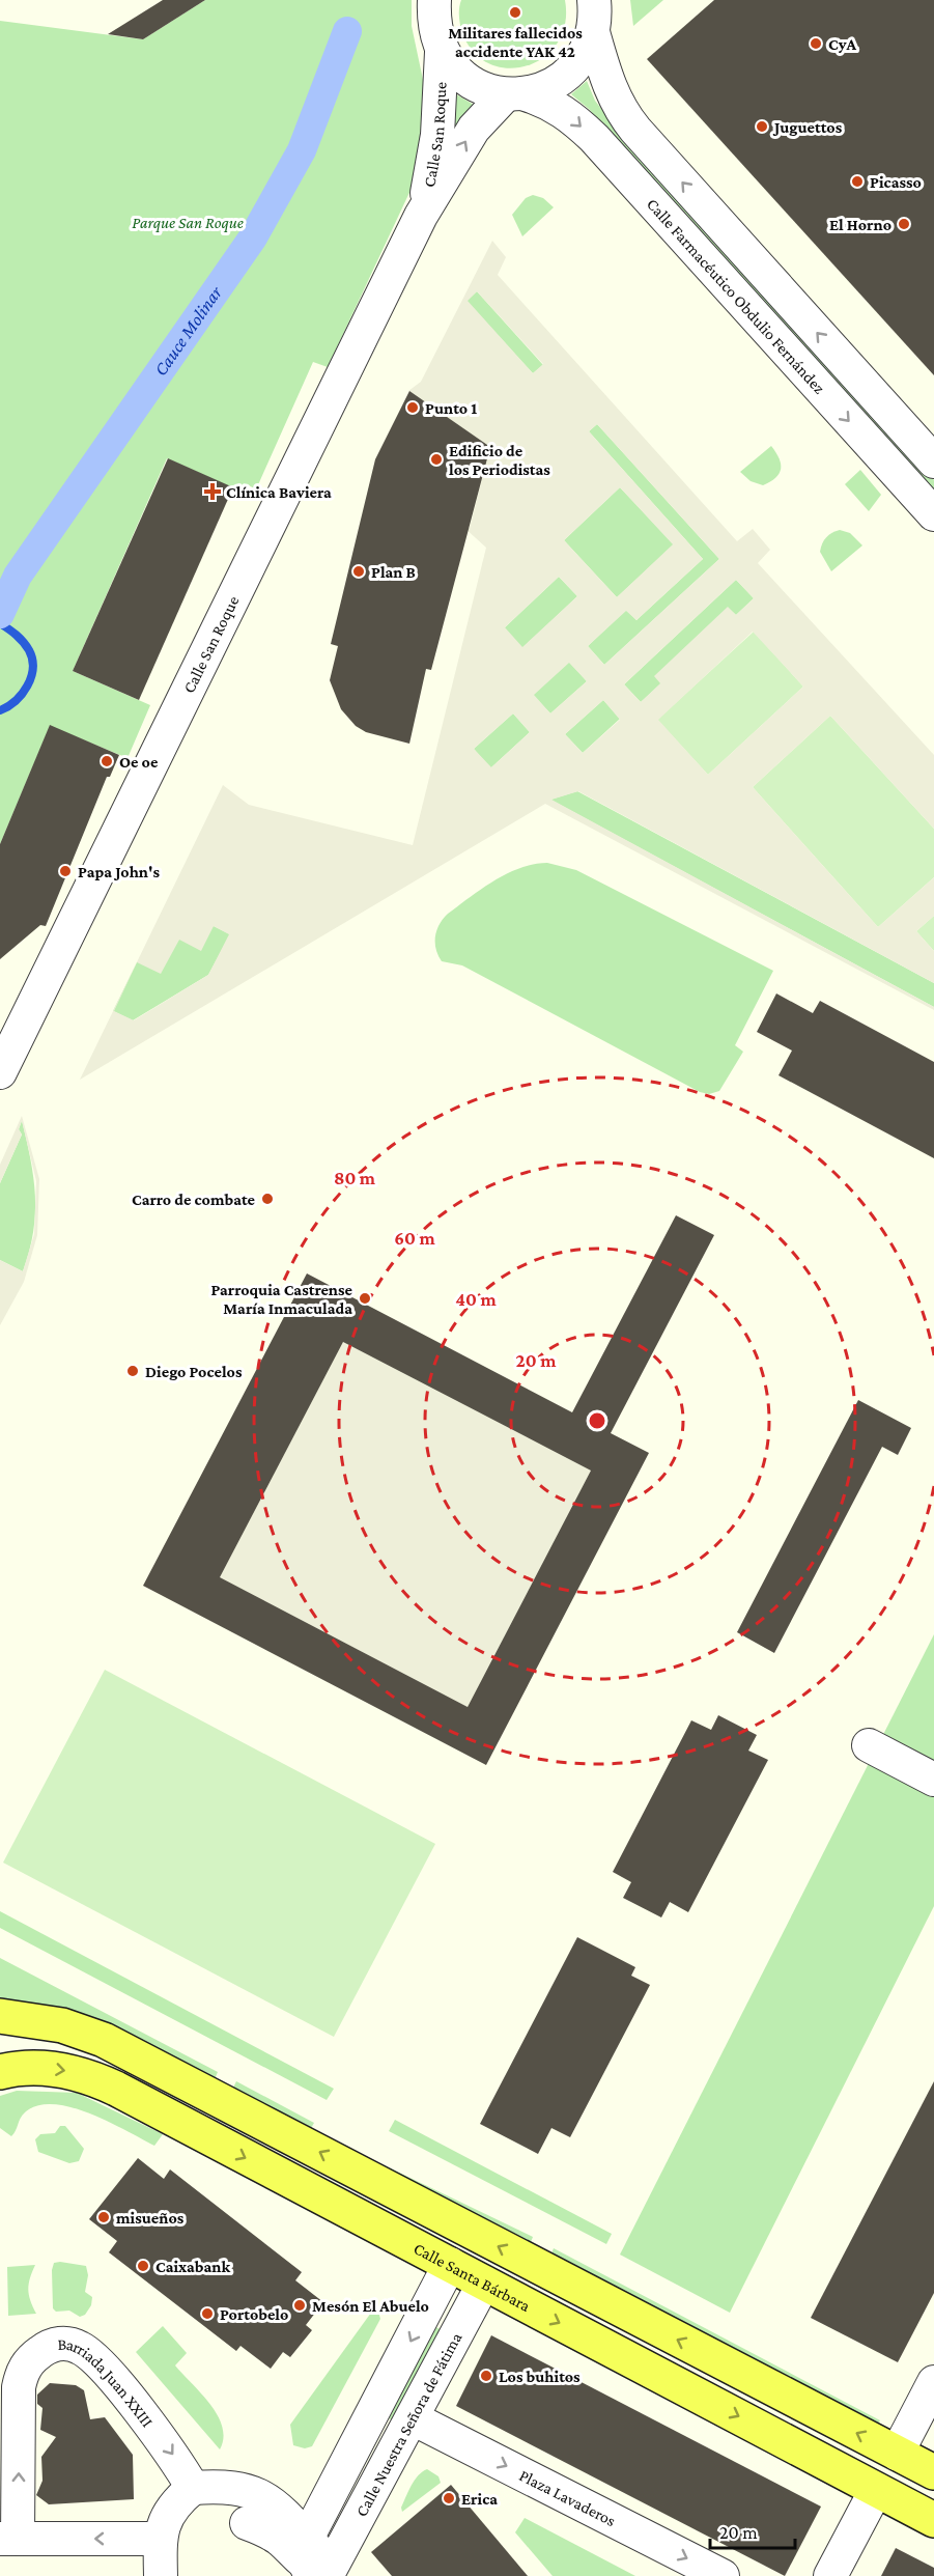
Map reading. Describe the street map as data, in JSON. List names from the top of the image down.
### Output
{
  "streets": {
    "main road": ["Calle Santa Bárbara"],
    "street": [
      "Calle San Roque",
      "Calle Farmacéutico Obdulio Fernández",
      "Barriada Juan XXIII",
      "Calle Nuestra Señora de Fátima",
      "Plaza Lavaderos"
    ]
  },
  "crossings": [
    ["Calle San Roque", "Calle Farmacéutico Obdulio Fernández"],
    ["Calle Santa Bárbara", "Calle Nuestra Señora de Fátima"],
    ["Calle Nuestra Señora de Fátima", "Plaza Lavaderos"]
  ],
  "one_way": ["Plaza Lavaderos"],
  "water": ["Cauce Molinar"],
  "parks": ["Parque San Roque"],
  "places": {
    "other": [
      "Militares fallecidos accidente YAK 42",
      "CyA",
      "Juguettos",
      "Picasso",
      "El Horno",
      "Punto 1",
      "Edificio de los Periodistas",
      "Plan B",
      "Oe oe",
      "Papa John's",
      "Carro de combate",
      "Parroquia Castrense María Inmaculada",
      "Diego Pocelos",
      "misueños",
      "Caixabank",
      "Mesón El Abuelo",
      "Portobelo",
      "Los buhitos",
      "Erica"
    ],
    "health": ["Clínica Baviera"]
  },
  "scale_bar": "20 m",
  "rings": [
    "80 m",
    "60 m",
    "40 m",
    "20 m"
  ]
}
